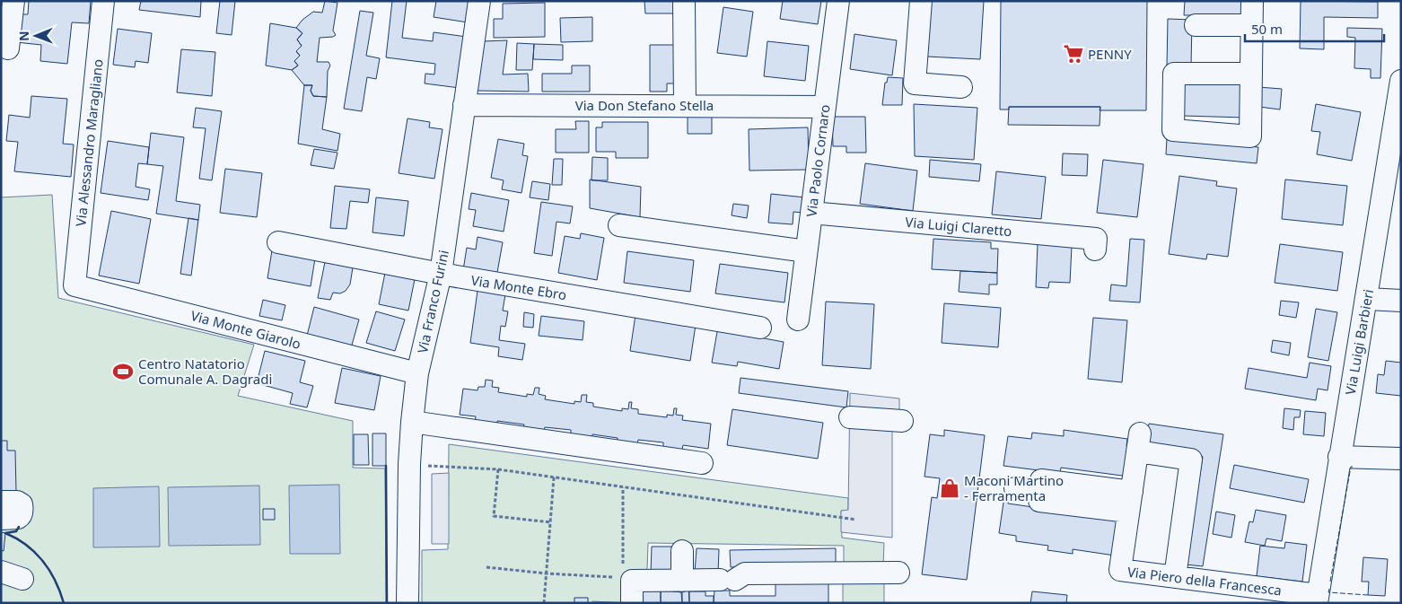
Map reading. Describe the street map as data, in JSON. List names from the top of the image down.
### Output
{
  "streets": {
    "street": [
      "Via Don Stefano Stella",
      "Via Alessandro Maragliano",
      "Via Paolo Cornaro",
      "Via Luigi Claretto",
      "Via Monte Ebro",
      "Via Franco Furini",
      "Via Monte Giarolo",
      "Via Luigi Barbieri",
      "Via Piero della Francesca"
    ]
  },
  "crossings": [
    ["Via Don Stefano Stella", "Via Paolo Cornaro"],
    ["Via Don Stefano Stella", "Via Franco Furini"],
    ["Via Alessandro Maragliano", "Via Monte Giarolo"],
    ["Via Paolo Cornaro", "Via Luigi Claretto"],
    ["Via Monte Ebro", "Via Franco Furini"],
    ["Via Franco Furini", "Via Monte Giarolo"],
    ["Via Luigi Barbieri", "Via Piero della Francesca"]
  ],
  "places": {
    "supermarket": ["PENNY"],
    "sports": ["Centro Natatorio Comunale A. Dagradi"],
    "shop": ["Maconi Martino - Ferramenta"]
  },
  "scale_bar": "50 m",
  "north": "left"
}
